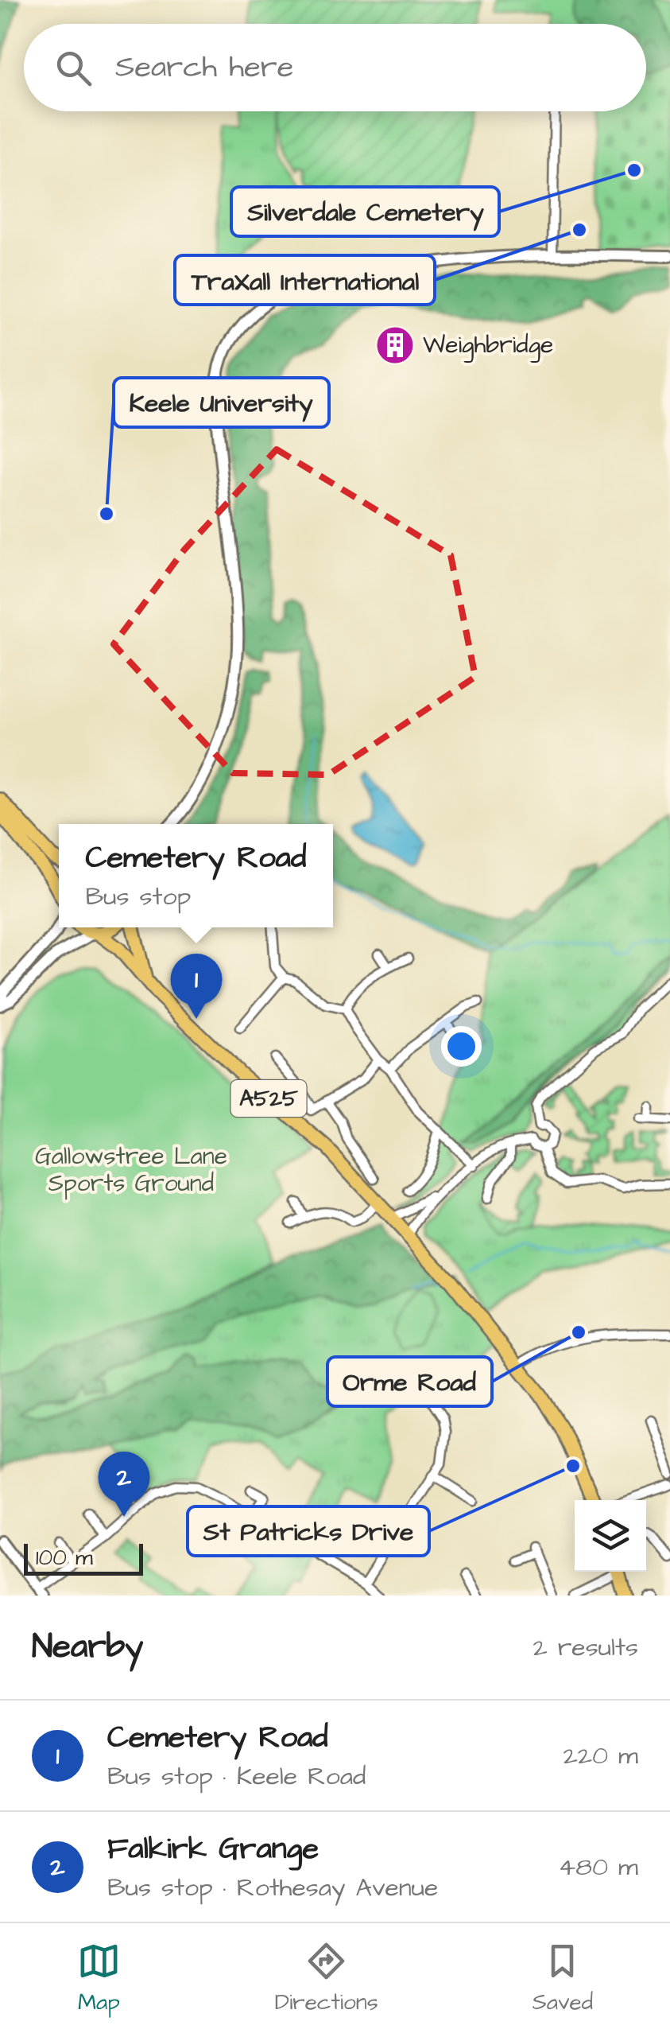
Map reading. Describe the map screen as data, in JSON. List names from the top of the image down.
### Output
{
  "streets": {
    "main road": ["A525"]
  },
  "parks": ["Gallowstree Lane Sports Ground"],
  "places": {
    "other": [
      "Silverdale Cemetery",
      "TraXall International",
      "Keele University",
      "Orme Road",
      "St Patricks Drive"
    ],
    "building": ["Weighbridge"]
  },
  "scale_bar": "100 m",
  "page": {
    "search": "Search here",
    "popup": ["Cemetery Road", "Bus stop"],
    "pins": ["1", "2"],
    "scale": "100 m",
    "heading": ["Nearby", "2 results"],
    "list": [
      {
        "mark": "1",
        "name": "Cemetery Road",
        "note": "Bus stop · Keele Road",
        "value": "220 m"
      },
      {
        "mark": "2",
        "name": "Falkirk Grange",
        "note": "Bus stop · Rothesay Avenue",
        "value": "480 m"
      }
    ],
    "nav": ["Map", "Directions", "Saved"]
  }
}
